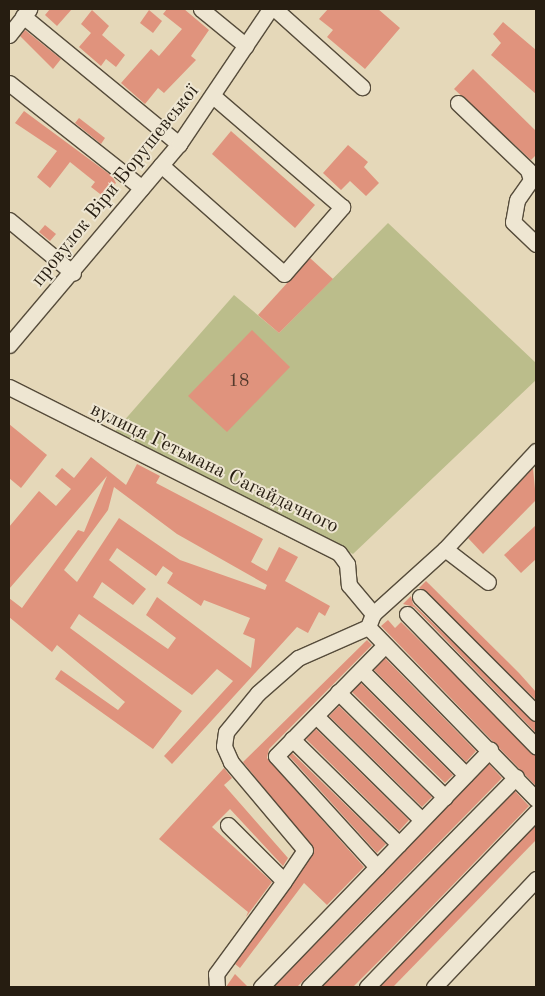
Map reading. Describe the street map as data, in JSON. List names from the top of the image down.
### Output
{
  "streets": {
    "street": ["провулок Віри Борушевської", "вулиця Гетьмана Сагайдачного"]
  },
  "house_numbers": ["18"]
}
